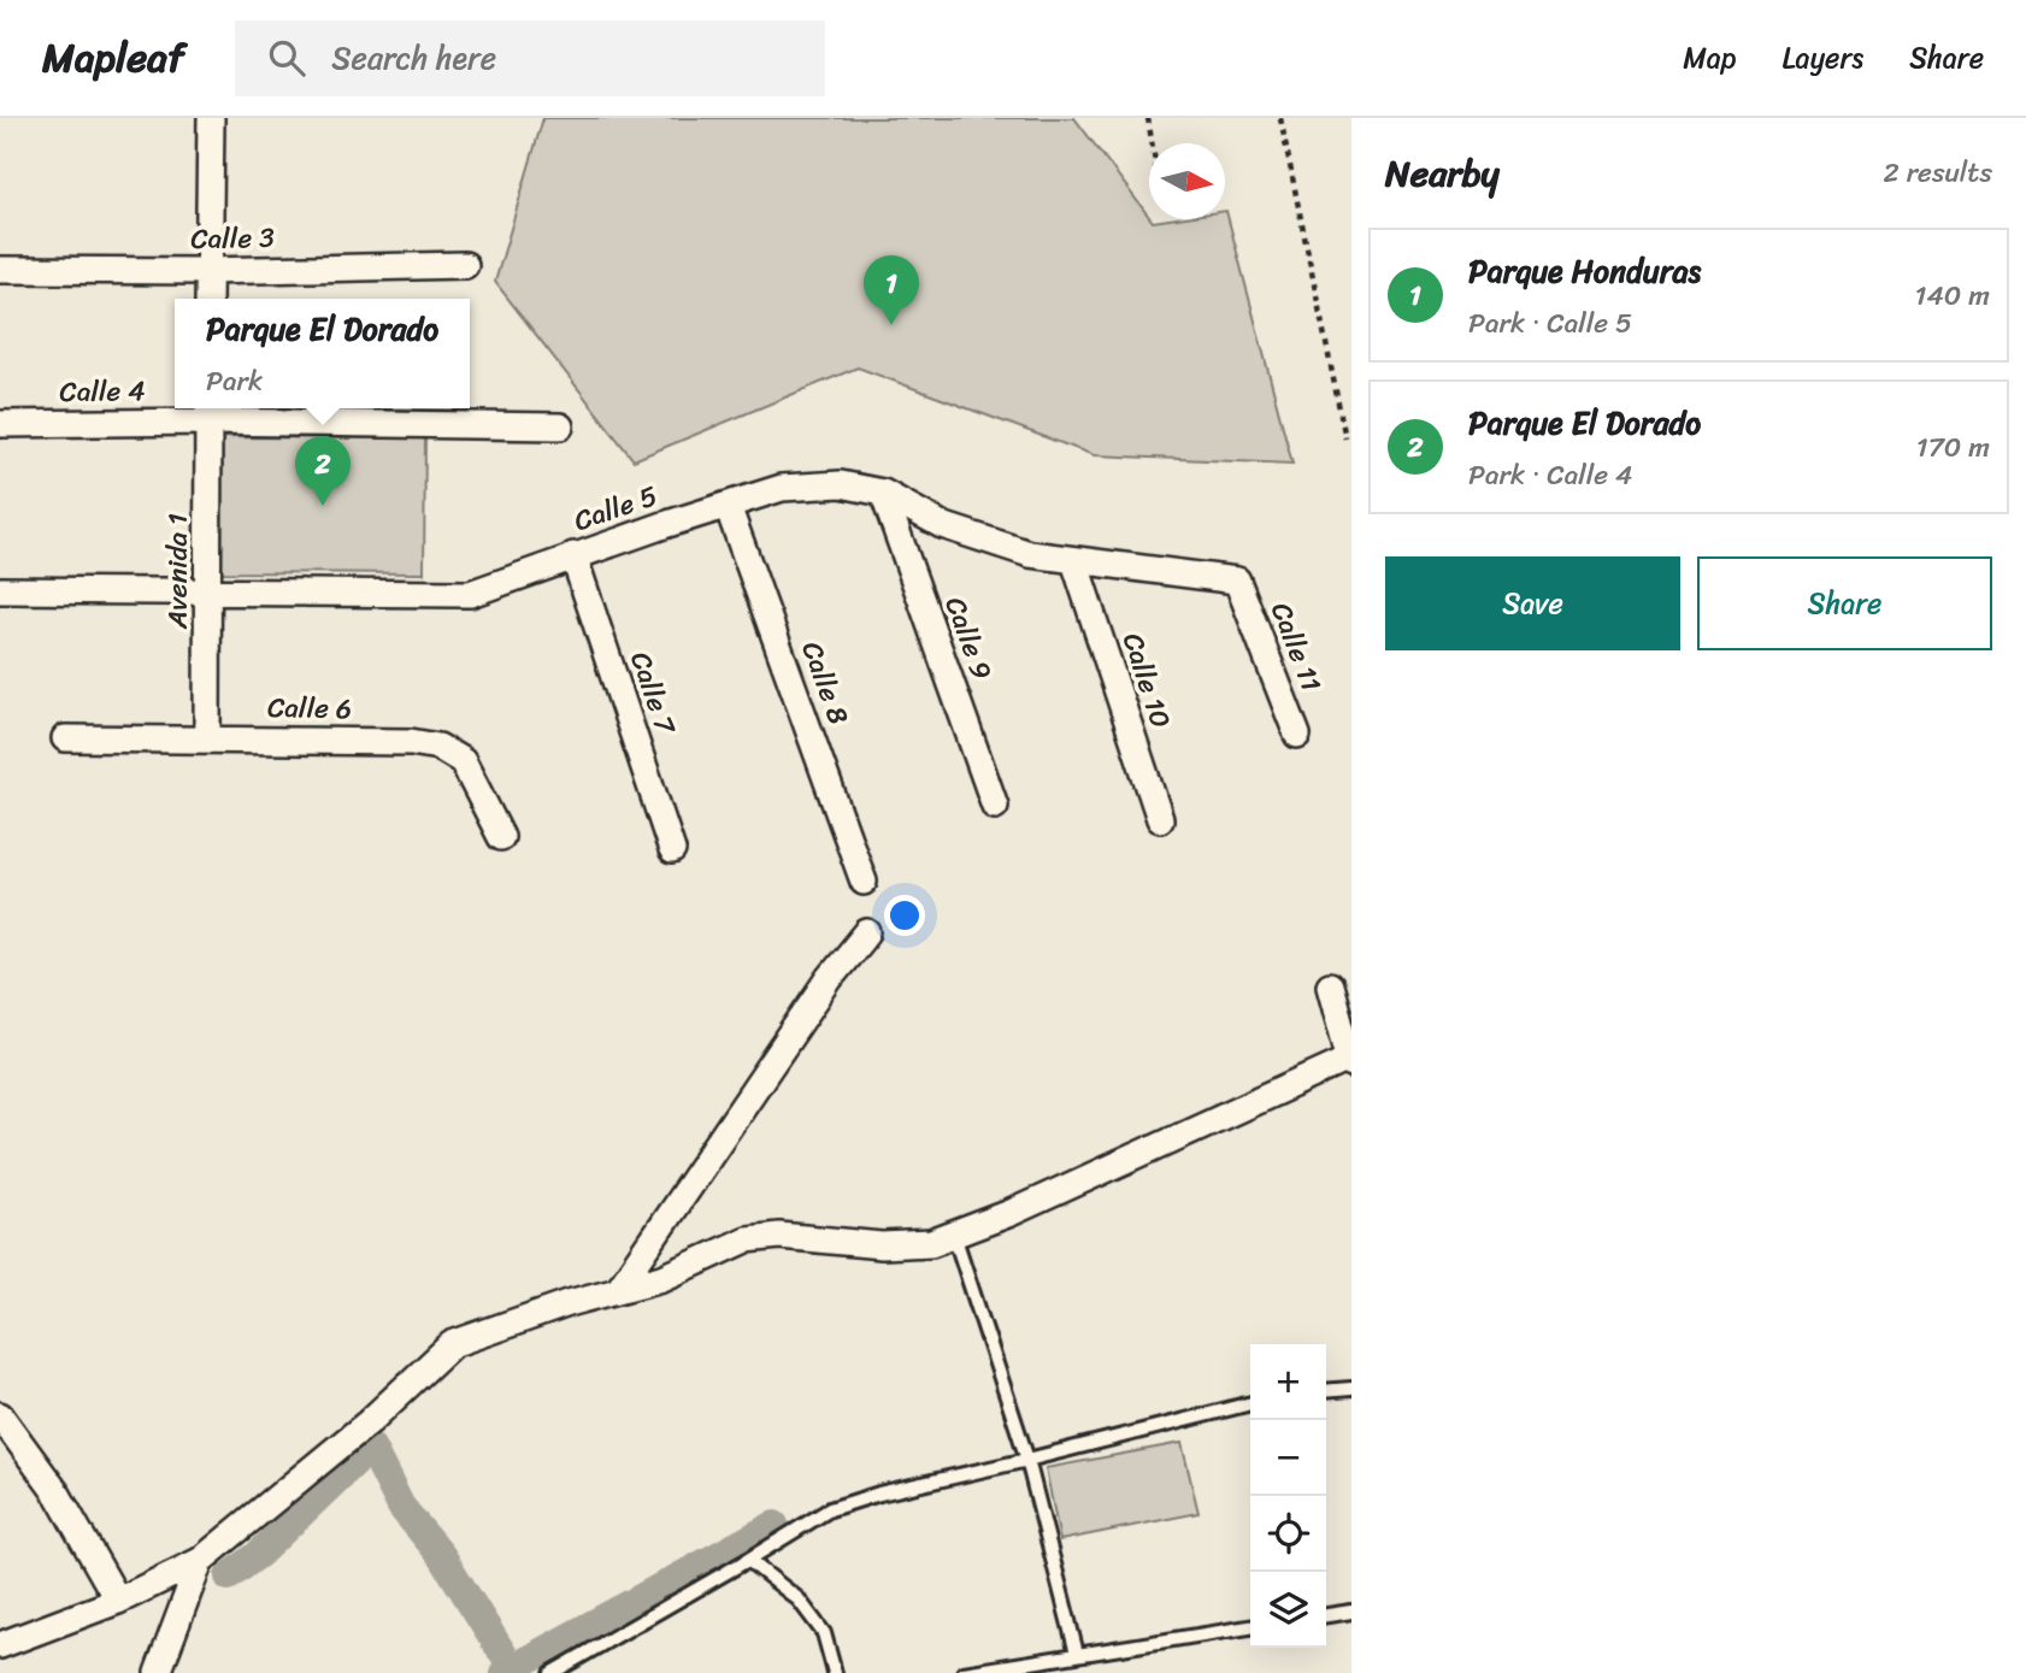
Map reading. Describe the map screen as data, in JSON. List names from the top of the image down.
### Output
{
  "streets": {
    "street": [
      "Calle 3",
      "Calle 4",
      "Calle 5",
      "Avenida 1",
      "Calle 9",
      "Calle 11",
      "Calle 10",
      "Calle 8",
      "Calle 7",
      "Calle 6"
    ]
  },
  "crossings": [
    ["Calle 4", "Avenida 1"],
    ["Calle 5", "Avenida 1"],
    ["Calle 5", "Calle 9"],
    ["Calle 5", "Calle 11"],
    ["Calle 5", "Calle 10"],
    ["Calle 5", "Calle 8"],
    ["Calle 5", "Calle 7"],
    ["Avenida 1", "Calle 6"]
  ],
  "north": "right",
  "page": {
    "header": "Mapleaf",
    "search": "Search here",
    "nav": ["Map", "Layers", "Share"],
    "heading": ["Nearby", "2 results"],
    "list": [
      {
        "mark": "1",
        "name": "Parque Honduras",
        "note": "Park · Calle 5",
        "value": "140 m"
      },
      {
        "mark": "2",
        "name": "Parque El Dorado",
        "note": "Park · Calle 4",
        "value": "170 m"
      }
    ],
    "pins": ["1", "2"],
    "popup": ["Parque El Dorado", "Park"],
    "buttons": ["Save", "Share"],
    "map_buttons": ["+", "−"]
  }
}
